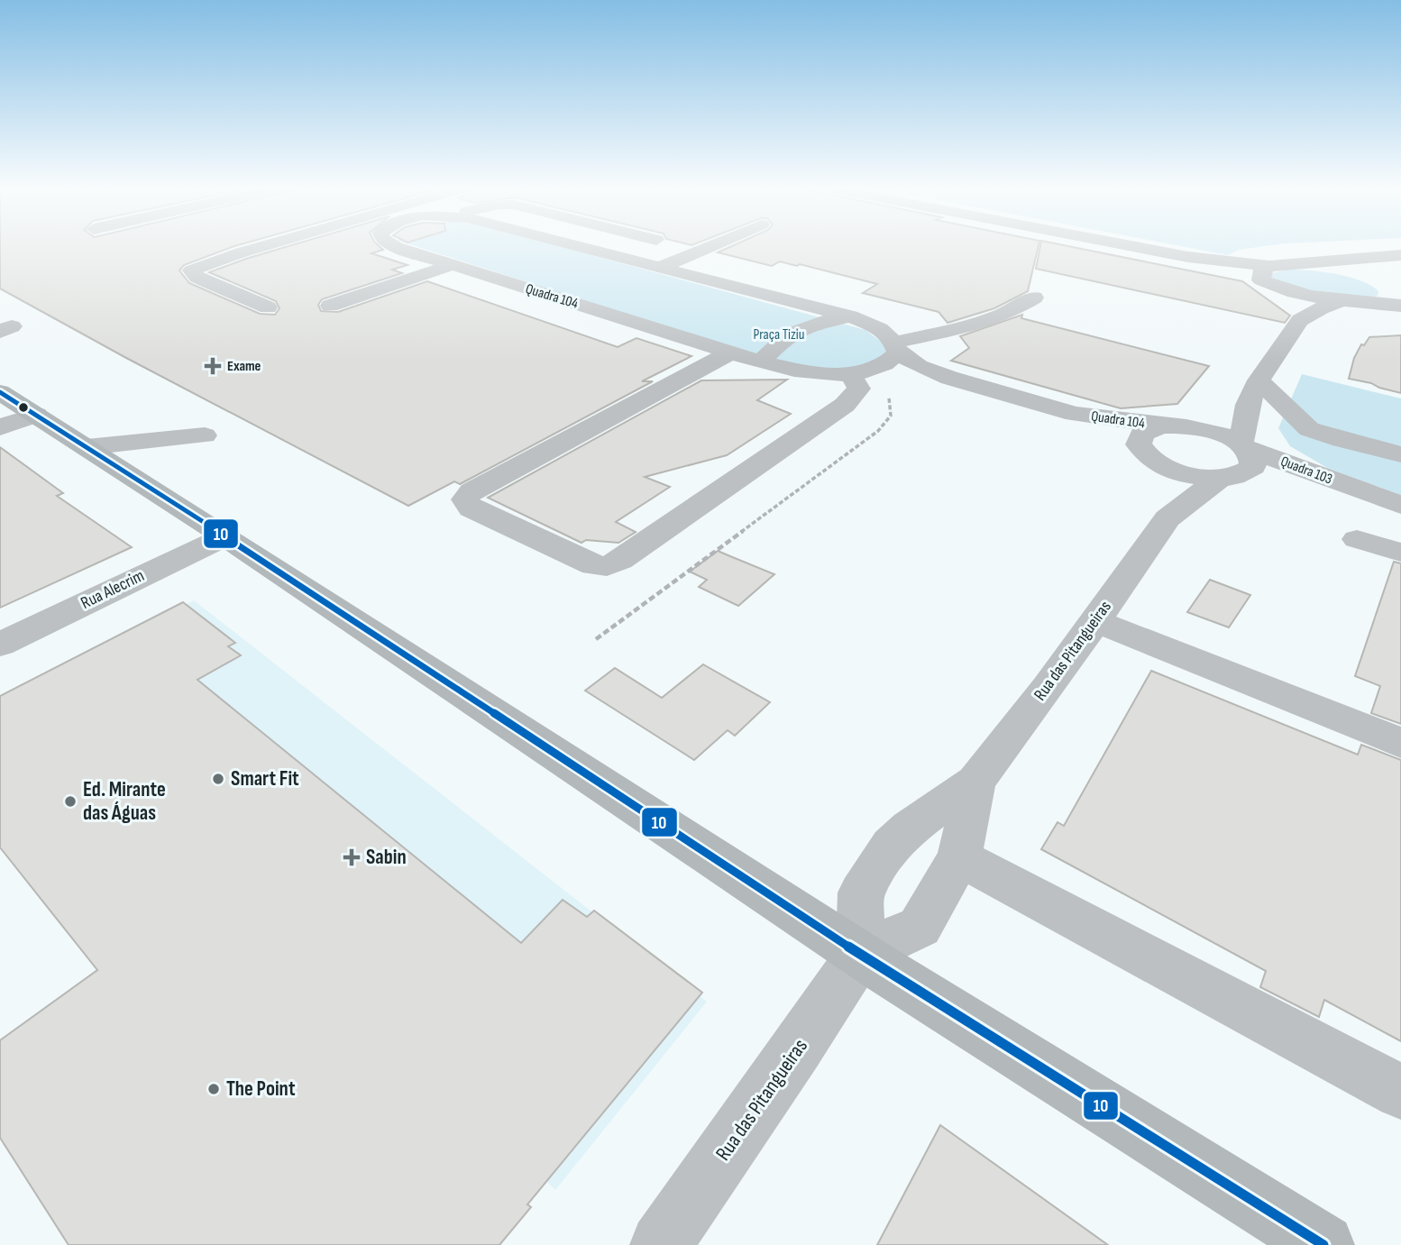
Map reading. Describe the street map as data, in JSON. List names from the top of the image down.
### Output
{
  "streets": {
    "street": [
      "Quadra 104",
      "Quadra 103",
      "Rua Alecrim",
      "Rua das Pitangueiras"
    ]
  },
  "crossings": [
    ["Quadra 104", "Quadra 103"],
    ["Quadra 104", "Rua das Pitangueiras"],
    ["Quadra 103", "Rua das Pitangueiras"]
  ],
  "parks": ["Praça Tiziu"],
  "places": {
    "health": ["Exame", "Sabin"],
    "other": ["Smart Fit", "Ed. Mirante das Águas", "The Point"]
  },
  "lines": ["transit line 10"]
}
